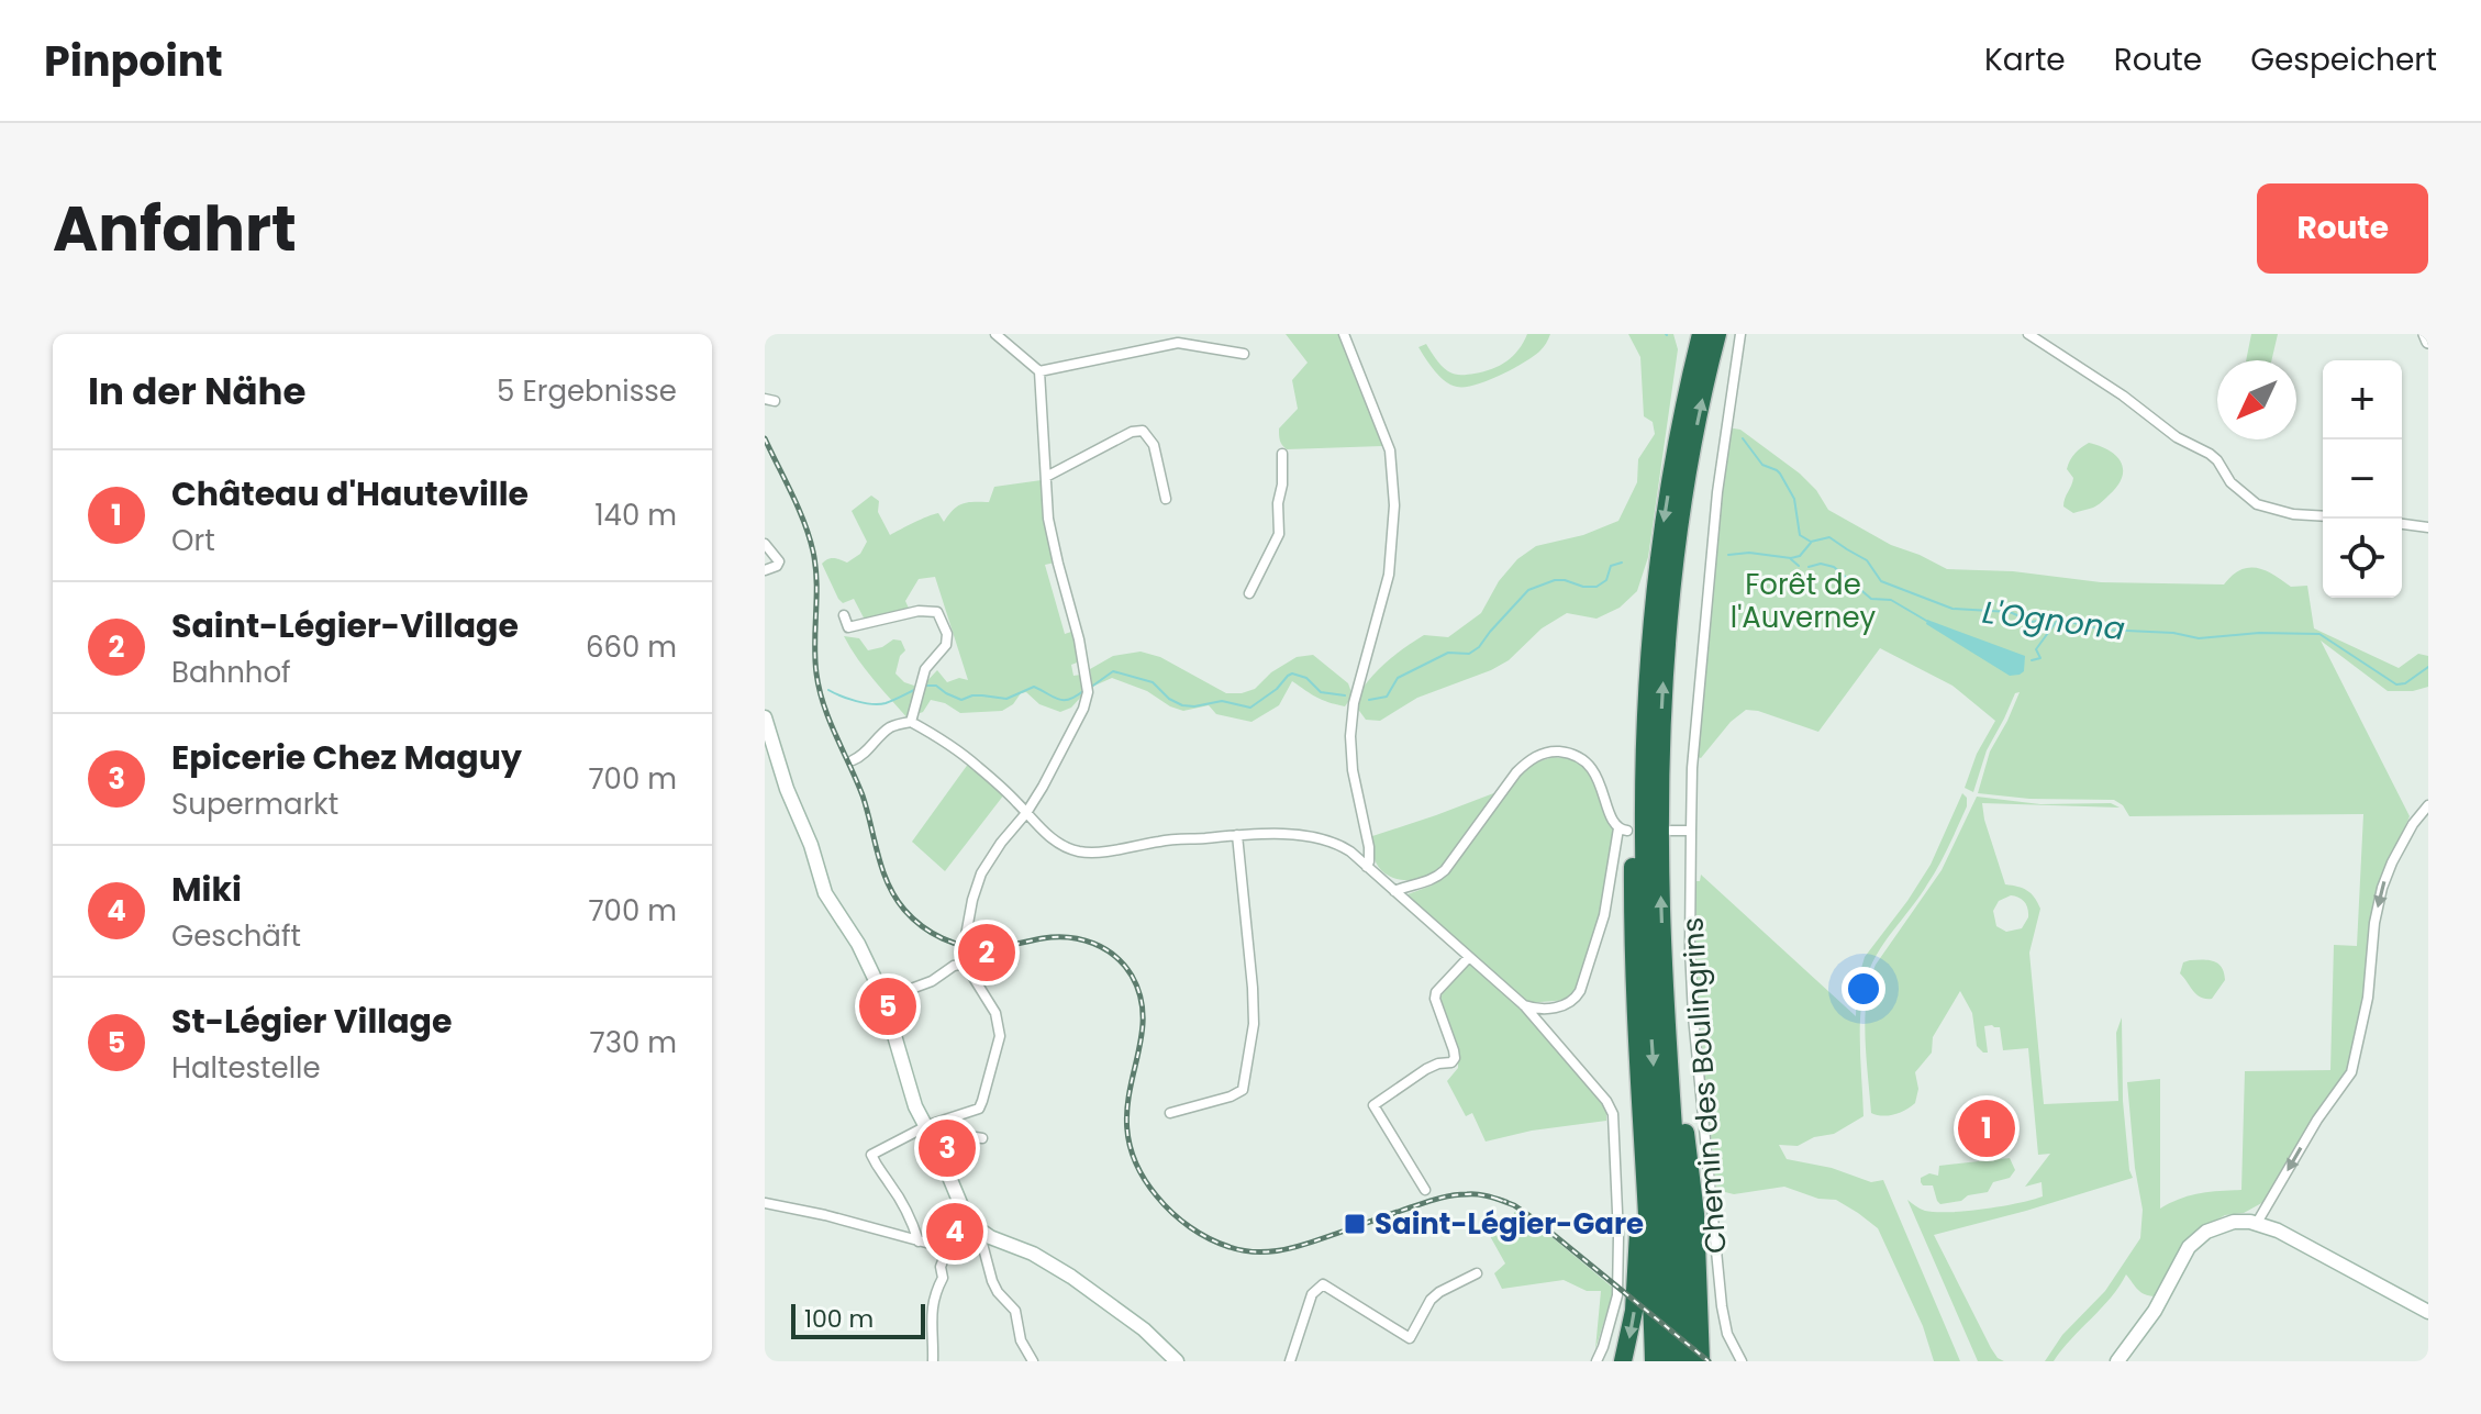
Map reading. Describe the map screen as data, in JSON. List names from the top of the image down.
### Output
{
  "streets": {
    "street": ["Chemin des Boulingrins"]
  },
  "water": ["L'Ognona"],
  "parks": ["Forêt de l'Auverney"],
  "places": {
    "transit": ["Saint-Légier-Gare"]
  },
  "scale_bar": "100 m",
  "north": "bottom left",
  "page": {
    "header": "Pinpoint",
    "nav": ["Karte", "Route", "Gespeichert"],
    "title": "Anfahrt",
    "buttons": "Route",
    "heading": ["In der Nähe", "5 Ergebnisse"],
    "map_buttons": ["+", "−"],
    "list": [
      {
        "mark": "1",
        "name": "Château d'Hauteville",
        "note": "Ort",
        "value": "140 m"
      },
      {
        "mark": "2",
        "name": "Saint-Légier-Village",
        "note": "Bahnhof",
        "value": "660 m"
      },
      {
        "mark": "3",
        "name": "Epicerie Chez Maguy",
        "note": "Supermarkt",
        "value": "700 m"
      },
      {
        "mark": "4",
        "name": "Miki",
        "note": "Geschäft",
        "value": "700 m"
      },
      {
        "mark": "5",
        "name": "St-Légier Village",
        "note": "Haltestelle",
        "value": "730 m"
      }
    ],
    "pins": [
      "2",
      "5",
      "1",
      "3",
      "4"
    ],
    "scale": "100 m"
  }
}
